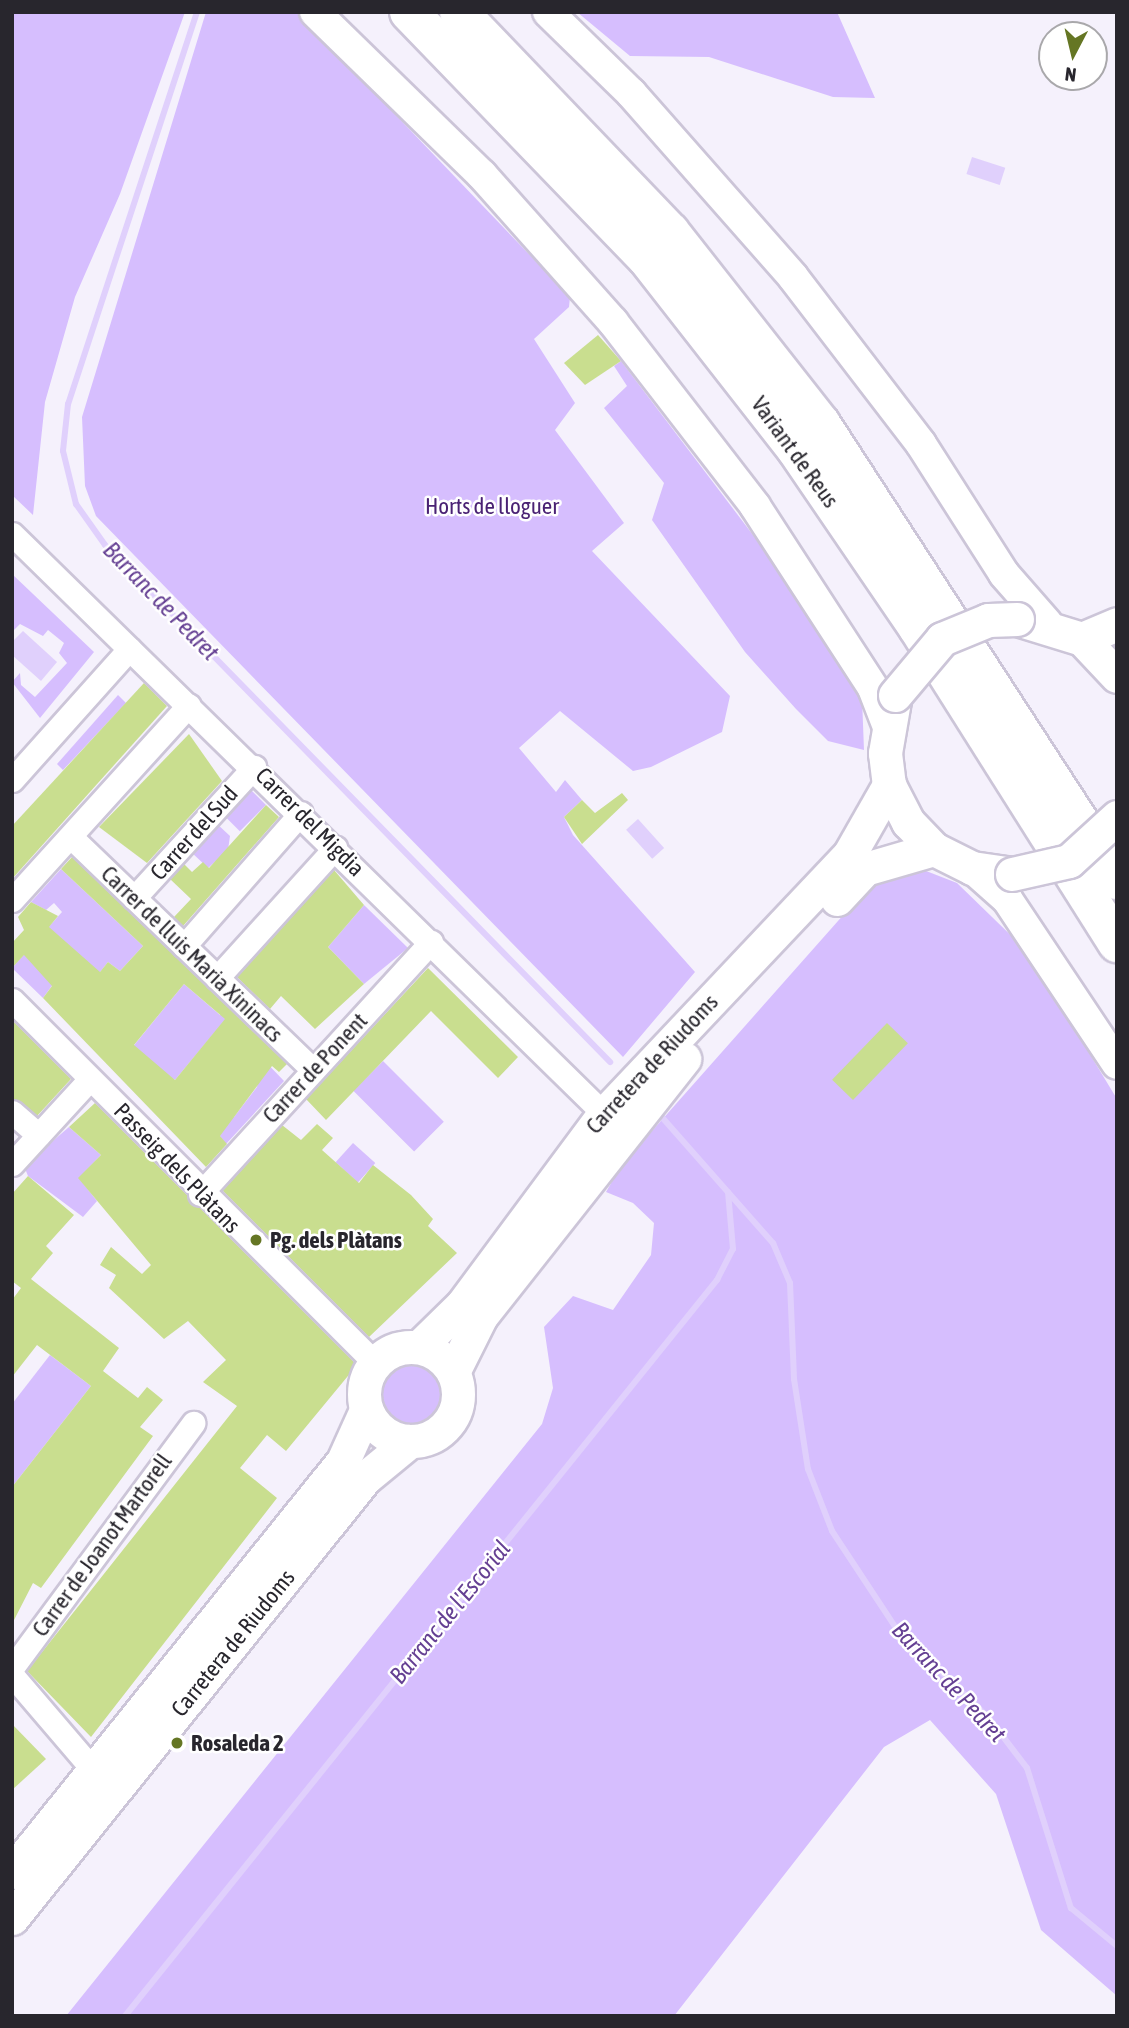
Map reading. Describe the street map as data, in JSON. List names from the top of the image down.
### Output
{
  "streets": {
    "highway": ["Variant de Reus"],
    "main road": ["Carretera de Riudoms"],
    "street": [
      "Carrer del Migdia",
      "Carrer del Sud",
      "Carrer de lluis Maria Xininacs",
      "Carrer de Ponent",
      "Passeig dels Plàtans",
      "Carrer de Joanot Martorell"
    ]
  },
  "crossings": [
    ["Carrer del Migdia", "Carrer del Sud"],
    ["Carrer del Migdia", "Carretera de Riudoms"],
    ["Carrer del Migdia", "Carrer de Ponent"],
    ["Carrer del Sud", "Carrer de lluis Maria Xininacs"],
    ["Carrer de lluis Maria Xininacs", "Carrer de Ponent"],
    ["Carretera de Riudoms", "Passeig dels Plàtans"],
    ["Carrer de Ponent", "Passeig dels Plàtans"]
  ],
  "water": ["Barranc de Pedret", "Barranc de l'Escorial"],
  "parks": ["Horts de lloguer"],
  "places": ["Pg. dels Plàtans", "Rosaleda 2"],
  "north": "bottom"
}
